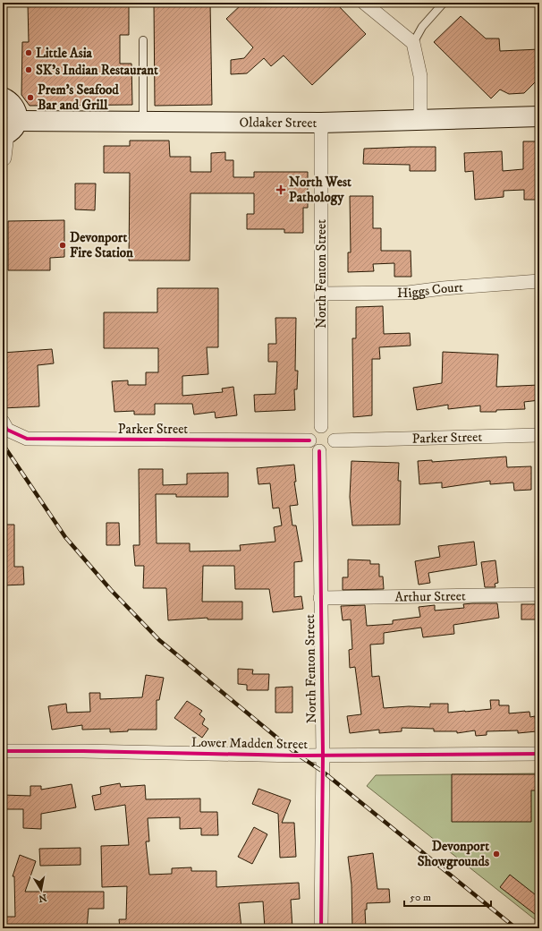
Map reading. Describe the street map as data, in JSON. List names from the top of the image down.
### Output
{
  "streets": {
    "main road": ["Oldaker Street"],
    "street": [
      "North Fenton Street",
      "Higgs Court",
      "Parker Street",
      "Arthur Street",
      "Lower Madden Street"
    ]
  },
  "crossings": [
    ["Oldaker Street", "North Fenton Street"],
    ["North Fenton Street", "Higgs Court"],
    ["North Fenton Street", "Parker Street"],
    ["North Fenton Street", "Arthur Street"],
    ["North Fenton Street", "Lower Madden Street"]
  ],
  "places": {
    "other": [
      "Little Asia",
      "SK's Indian Restaurant",
      "Prem's Seafood Bar and Grill",
      "Devonport Fire Station",
      "Devonport Showgrounds"
    ],
    "health": ["North West Pathology"]
  },
  "scale_bar": "50 m",
  "north": "bottom"
}
